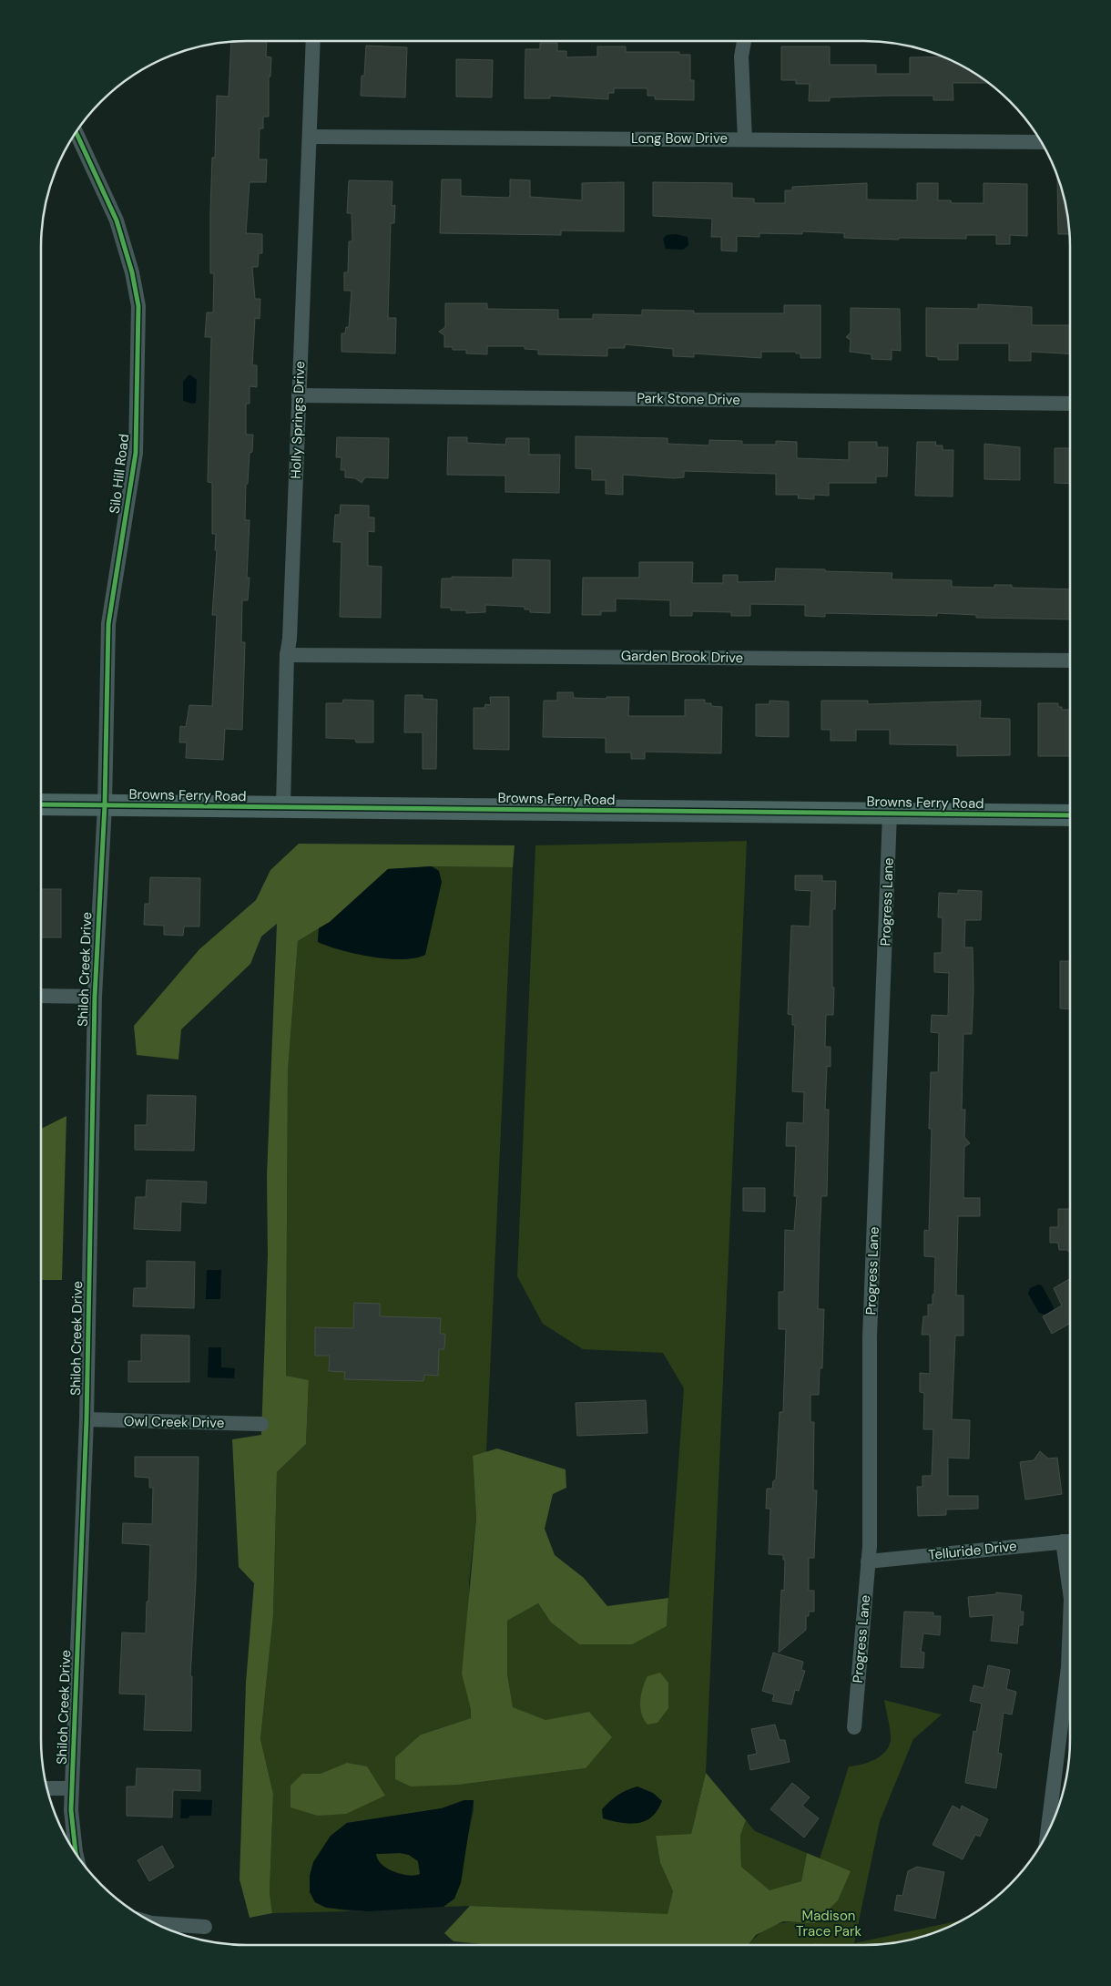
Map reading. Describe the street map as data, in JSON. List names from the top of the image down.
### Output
{
  "streets": {
    "street": [
      "Long Bow Drive",
      "Park Stone Drive",
      "Holly Springs Drive",
      "Silo Hill Road",
      "Garden Brook Drive",
      "Browns Ferry Road",
      "Progress Lane",
      "Shiloh Creek Drive",
      "Owl Creek Drive",
      "Telluride Drive"
    ]
  },
  "crossings": [
    ["Long Bow Drive", "Holly Springs Drive"],
    ["Park Stone Drive", "Holly Springs Drive"],
    ["Holly Springs Drive", "Garden Brook Drive"],
    ["Holly Springs Drive", "Browns Ferry Road"],
    ["Silo Hill Road", "Browns Ferry Road"],
    ["Silo Hill Road", "Shiloh Creek Drive"],
    ["Browns Ferry Road", "Progress Lane"],
    ["Browns Ferry Road", "Shiloh Creek Drive"],
    ["Progress Lane", "Telluride Drive"],
    ["Shiloh Creek Drive", "Owl Creek Drive"]
  ],
  "parks": ["Madison Trace Park"]
}
